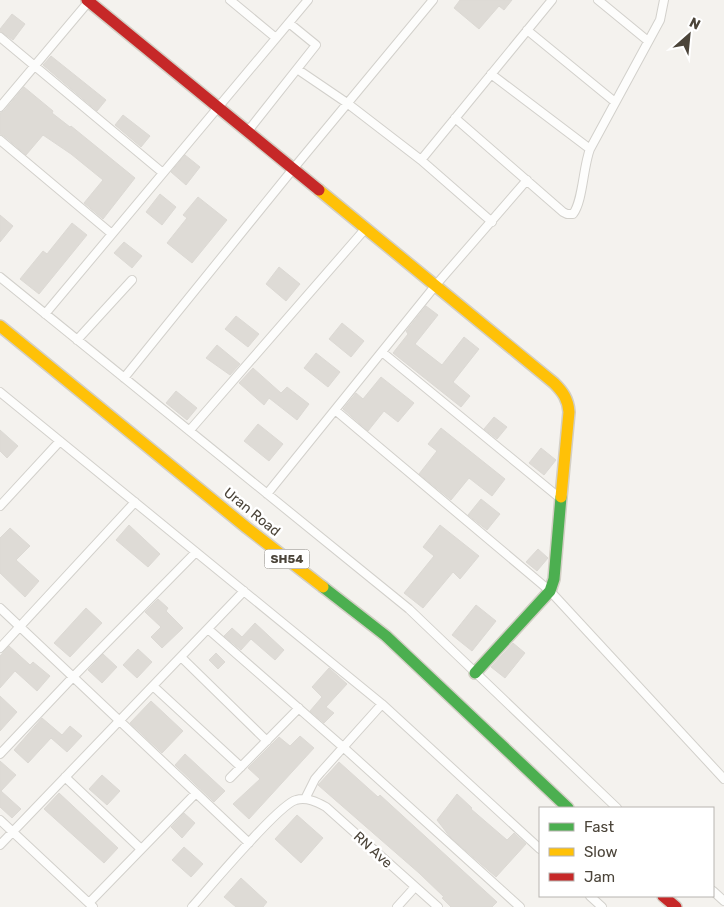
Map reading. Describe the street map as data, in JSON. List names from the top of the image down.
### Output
{
  "streets": {
    "street": ["Uran Road", "SH54", "RN Ave"]
  },
  "legend": ["Fast", "Slow", "Jam"],
  "north": "top right"
}
